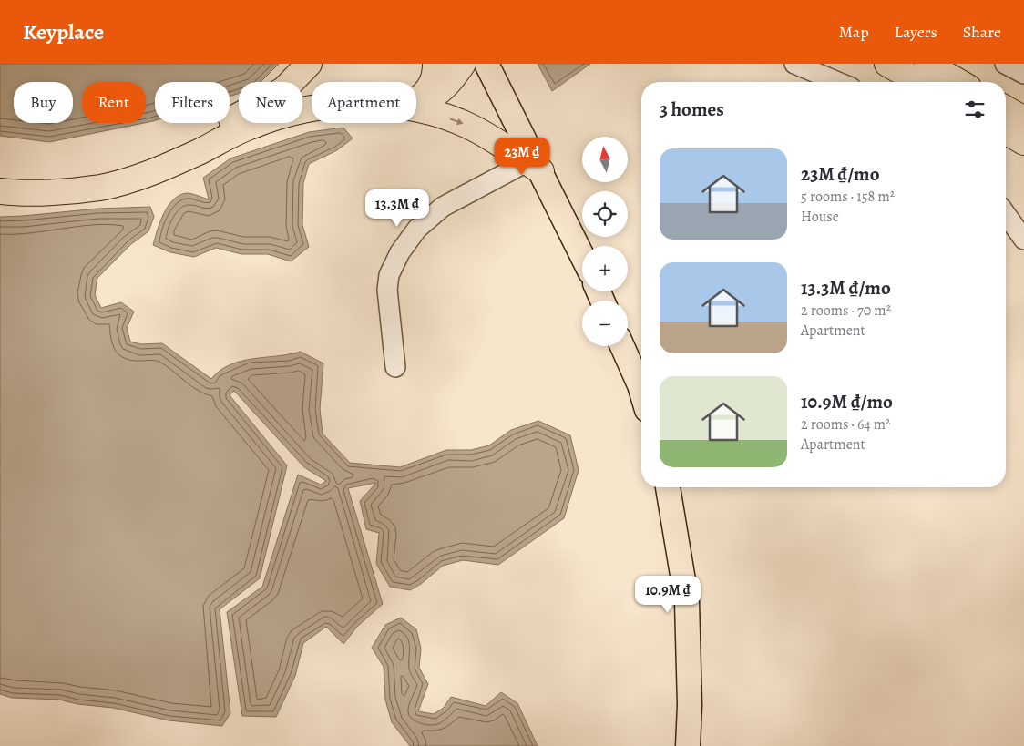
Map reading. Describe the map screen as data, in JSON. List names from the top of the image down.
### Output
{
  "north": "top",
  "page": {
    "header": "Keyplace",
    "nav": ["Map", "Layers", "Share"],
    "chip": [
      "Buy",
      "Rent",
      "Filters",
      "New",
      "Apartment"
    ],
    "heading": "3 homes",
    "map_buttons": ["+", "−"],
    "list": [
      {
        "name": "23M ₫/mo",
        "note": "5 rooms · 158 m² · House"
      },
      {
        "name": "13.3M ₫/mo",
        "note": "2 rooms · 70 m² · Apartment"
      },
      {
        "name": "10.9M ₫/mo",
        "note": "2 rooms · 64 m² · Apartment"
      }
    ],
    "price": ["23M ₫", "13.3M ₫", "10.9M ₫"]
  }
}
